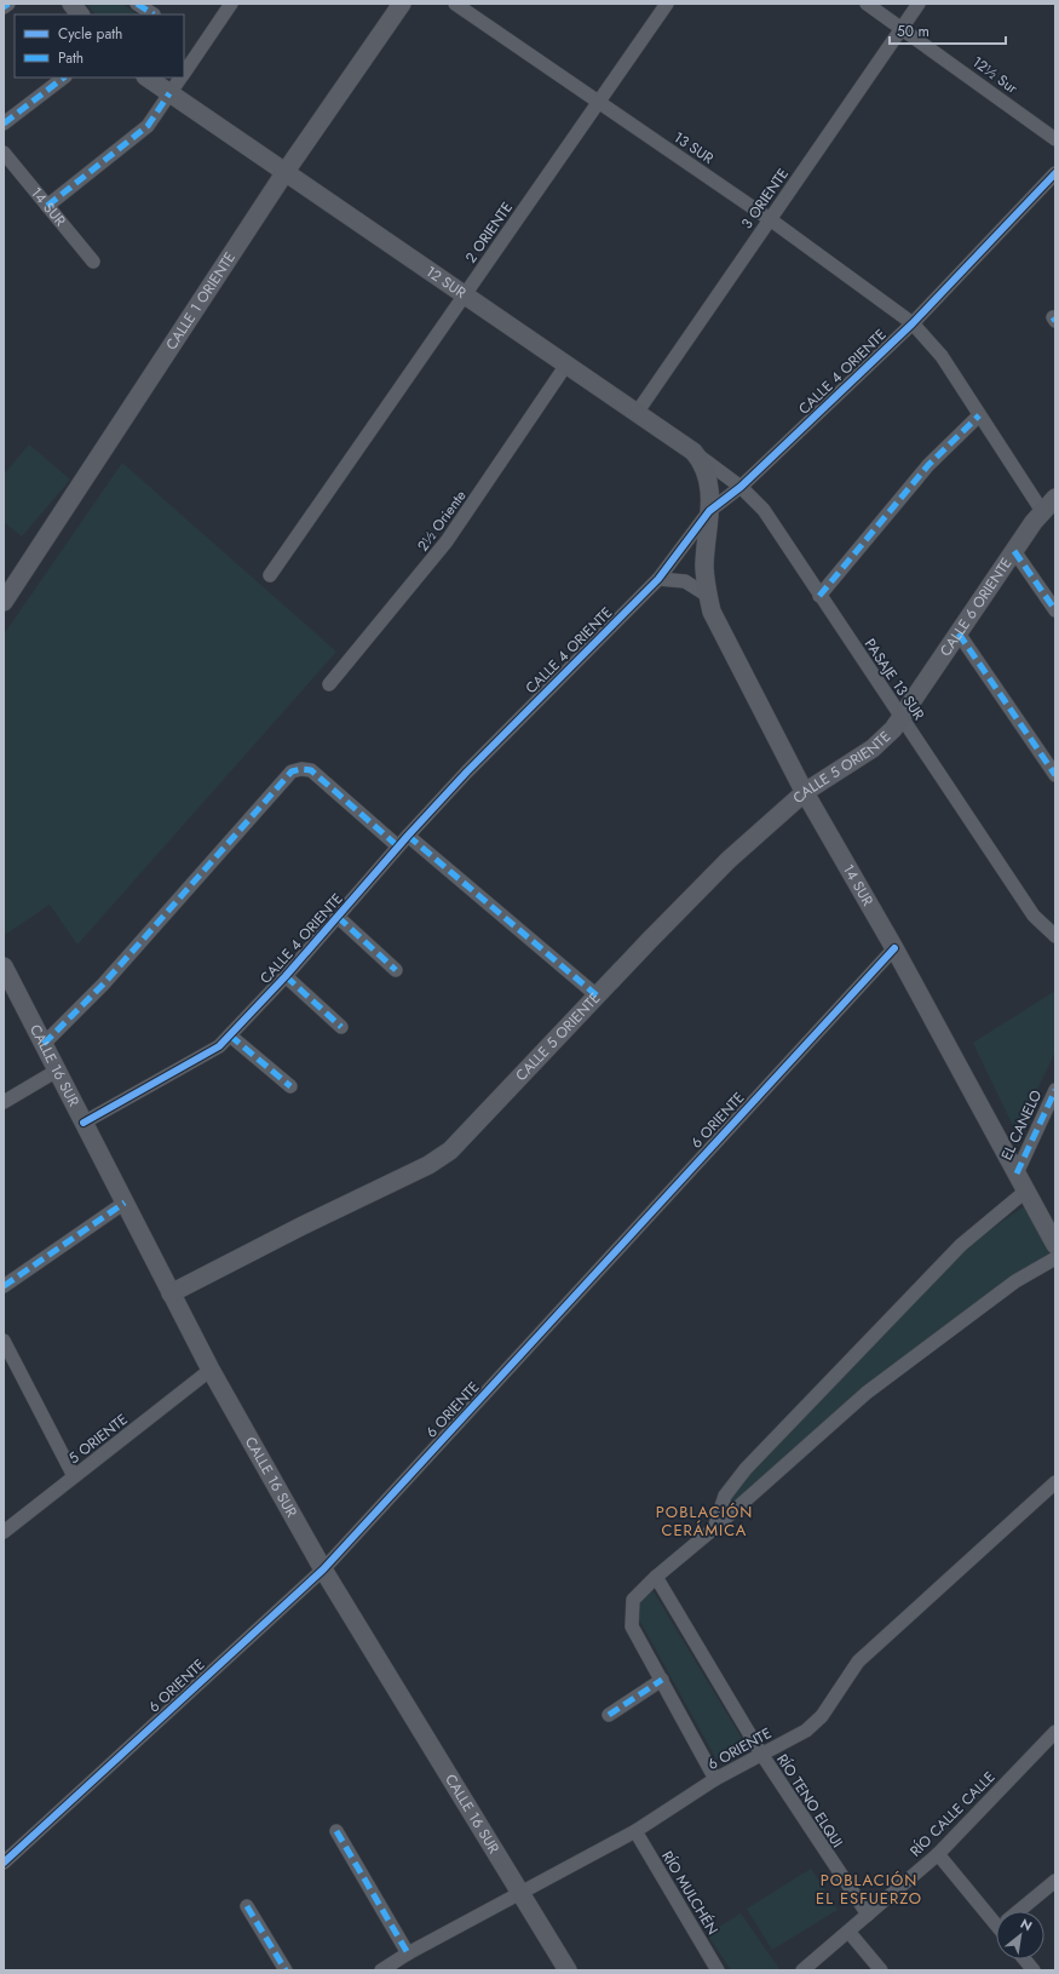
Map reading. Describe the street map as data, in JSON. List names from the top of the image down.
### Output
{
  "streets": {
    "main road": [
      "14 SUR",
      "12 SUR",
      "CALLE 1 ORIENTE",
      "CALLE 6 ORIENTE",
      "CALLE 5 ORIENTE",
      "CALLE 16 SUR"
    ],
    "street": [
      "12½ Sur",
      "13 SUR",
      "3 ORIENTE",
      "2 ORIENTE",
      "CALLE 4 ORIENTE",
      "2½ Oriente",
      "PASAJE 13 SUR",
      "6 ORIENTE",
      "EL CANELO",
      "5 ORIENTE",
      "RÍO TENO ELQUI",
      "RÍO CALLE CALLE",
      "RÍO MULCHÉN"
    ]
  },
  "crossings": [
    ["12½ Sur", "3 ORIENTE"],
    ["13 SUR", "3 ORIENTE"],
    ["13 SUR", "2 ORIENTE"],
    ["13 SUR", "CALLE 4 ORIENTE"],
    ["3 ORIENTE", "12 SUR"],
    ["14 SUR", "12 SUR"],
    ["14 SUR", "CALLE 4 ORIENTE"],
    ["14 SUR", "CALLE 5 ORIENTE"],
    ["14 SUR", "6 ORIENTE"],
    ["14 SUR", "EL CANELO"],
    ["2 ORIENTE", "12 SUR"],
    ["12 SUR", "CALLE 1 ORIENTE"],
    ["12 SUR", "CALLE 4 ORIENTE"],
    ["12 SUR", "2½ Oriente"],
    ["12 SUR", "PASAJE 13 SUR"],
    ["CALLE 4 ORIENTE", "PASAJE 13 SUR"],
    ["CALLE 4 ORIENTE", "CALLE 16 SUR"],
    ["CALLE 6 ORIENTE", "PASAJE 13 SUR"],
    ["CALLE 6 ORIENTE", "CALLE 5 ORIENTE"],
    ["PASAJE 13 SUR", "CALLE 5 ORIENTE"],
    ["CALLE 5 ORIENTE", "CALLE 16 SUR"],
    ["CALLE 16 SUR", "6 ORIENTE"],
    ["CALLE 16 SUR", "5 ORIENTE"],
    ["6 ORIENTE", "RÍO TENO ELQUI"],
    ["6 ORIENTE", "RÍO MULCHÉN"],
    ["RÍO TENO ELQUI", "RÍO CALLE CALLE"]
  ],
  "districts": ["POBLACIÓN CERÁMICA", "POBLACIÓN EL ESFUERZO"],
  "legend": ["Cycle path", "Path"],
  "scale_bar": "50 m",
  "north": "top right"
}
